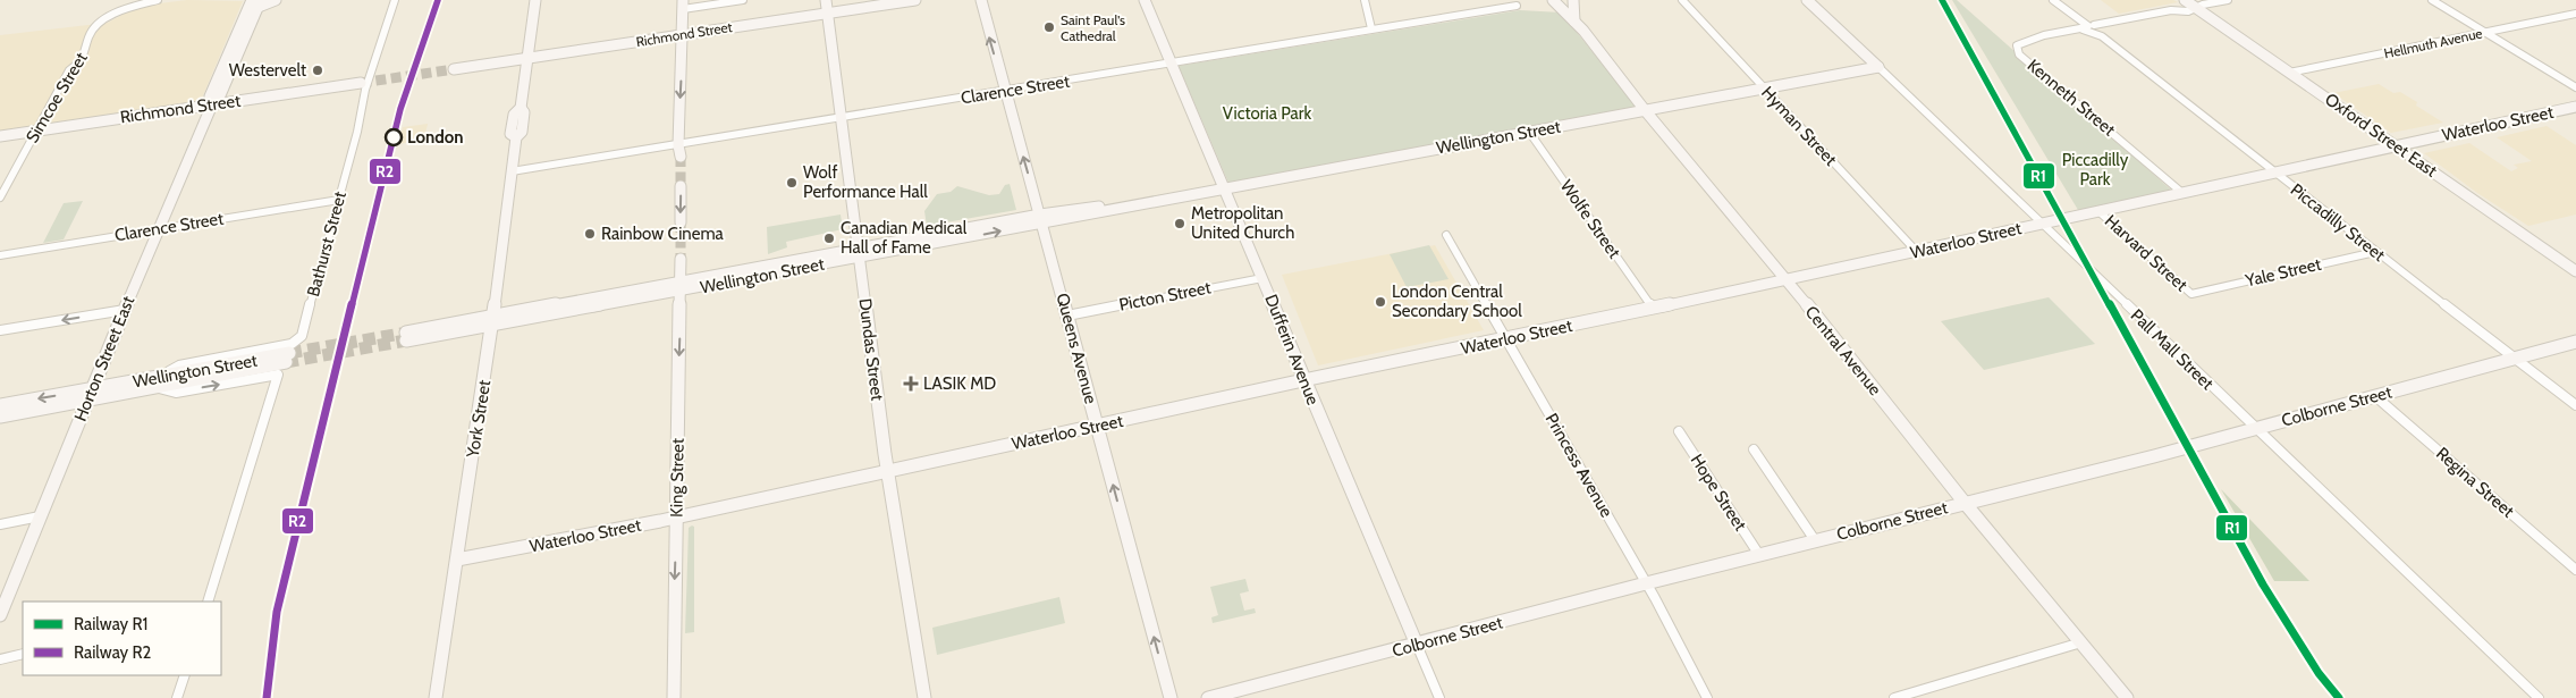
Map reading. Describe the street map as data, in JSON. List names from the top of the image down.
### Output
{
  "streets": {
    "street": [
      "Richmond Street",
      "Hellmuth Avenue",
      "Clarence Street",
      "Simcoe Street",
      "Kenneth Street",
      "Waterloo Street",
      "Hyman Street",
      "Oxford Street East",
      "Wellington Street",
      "Wolfe Street",
      "Piccadilly Street",
      "Bathurst Street",
      "Harvard Street",
      "Yale Street",
      "Picton Street",
      "Queens Avenue",
      "Dundas Street",
      "Dufferin Avenue",
      "Pall Mall Street",
      "Central Avenue",
      "Horton Street East",
      "Colborne Street",
      "York Street",
      "Princess Avenue",
      "King Street",
      "Regina Street",
      "Hope Street"
    ]
  },
  "crossings": [
    ["Richmond Street", "Simcoe Street"],
    ["Richmond Street", "Dundas Street"],
    ["Richmond Street", "Horton Street East"],
    ["Richmond Street", "York Street"],
    ["Hellmuth Avenue", "Oxford Street East"],
    ["Clarence Street", "Bathurst Street"],
    ["Clarence Street", "Queens Avenue"],
    ["Clarence Street", "Dundas Street"],
    ["Clarence Street", "Dufferin Avenue"],
    ["Clarence Street", "Horton Street East"],
    ["Clarence Street", "York Street"],
    ["Kenneth Street", "Waterloo Street"],
    ["Kenneth Street", "Piccadilly Street"],
    ["Waterloo Street", "Hyman Street"],
    ["Waterloo Street", "Oxford Street East"],
    ["Waterloo Street", "Wolfe Street"],
    ["Waterloo Street", "Piccadilly Street"],
    ["Waterloo Street", "Harvard Street"],
    ["Waterloo Street", "Queens Avenue"],
    ["Waterloo Street", "Dundas Street"],
    ["Waterloo Street", "Dufferin Avenue"],
    ["Waterloo Street", "Pall Mall Street"],
    ["Waterloo Street", "Central Avenue"],
    ["Waterloo Street", "York Street"],
    ["Waterloo Street", "Princess Avenue"],
    ["Waterloo Street", "King Street"],
    ["Hyman Street", "Wellington Street"],
    ["Wellington Street", "Wolfe Street"],
    ["Wellington Street", "Bathurst Street"],
    ["Wellington Street", "Queens Avenue"],
    ["Wellington Street", "Dundas Street"],
    ["Wellington Street", "Dufferin Avenue"],
    ["Wellington Street", "Pall Mall Street"],
    ["Wellington Street", "Central Avenue"],
    ["Wellington Street", "Horton Street East"],
    ["Wellington Street", "York Street"],
    ["Wellington Street", "King Street"],
    ["Piccadilly Street", "Yale Street"],
    ["Piccadilly Street", "Colborne Street"],
    ["Harvard Street", "Yale Street"],
    ["Picton Street", "Queens Avenue"],
    ["Picton Street", "Dufferin Avenue"],
    ["Dufferin Avenue", "Colborne Street"],
    ["Pall Mall Street", "Colborne Street"],
    ["Central Avenue", "Colborne Street"],
    ["Colborne Street", "Princess Avenue"],
    ["Colborne Street", "Regina Street"],
    ["Colborne Street", "Hope Street"]
  ],
  "one_way": ["Queens Avenue", "King Street"],
  "parks": ["Victoria Park", "Piccadilly Park"],
  "places": {
    "other": [
      "Saint Paul's Cathedral",
      "Westervelt",
      "London",
      "Wolf Performance Hall",
      "Metropolitan United Church",
      "Rainbow Cinema",
      "Canadian Medical Hall of Fame",
      "London Central Secondary School"
    ],
    "health": ["LASIK MD"]
  },
  "lines": ["rail line R1", "rail line R2"],
  "legend": ["Railway R1", "Railway R2"]
}
